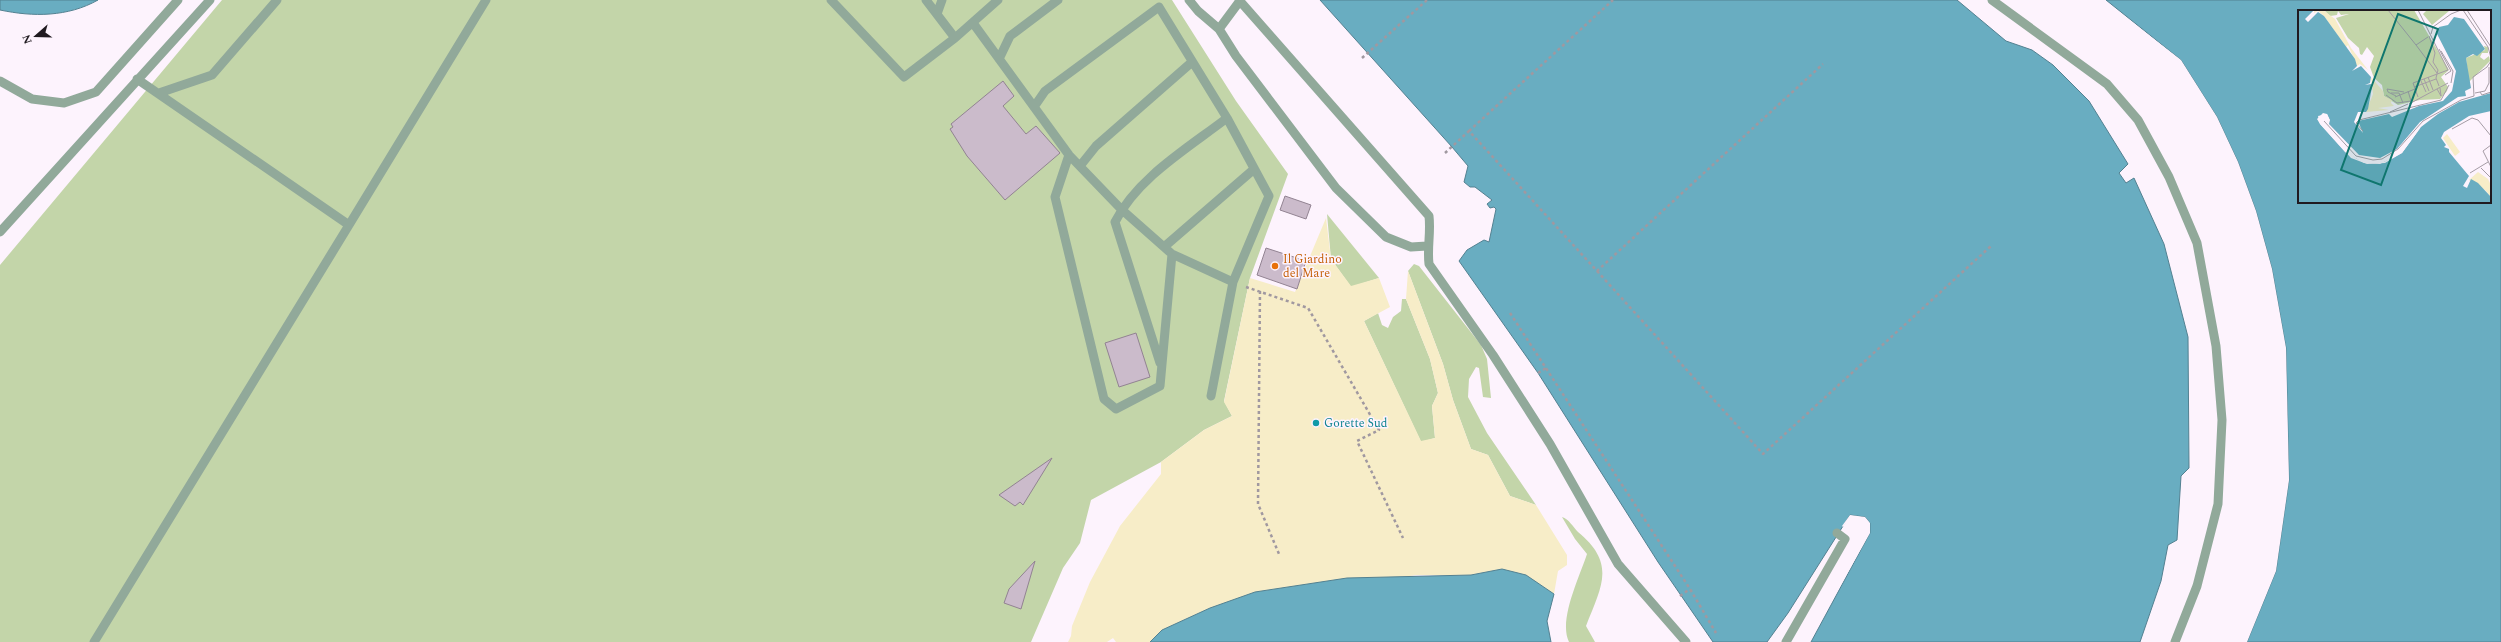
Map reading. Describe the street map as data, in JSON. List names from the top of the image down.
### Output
{
  "places": ["Il Giardino del Mare", "Gorette Sud"],
  "north": "left"
}
